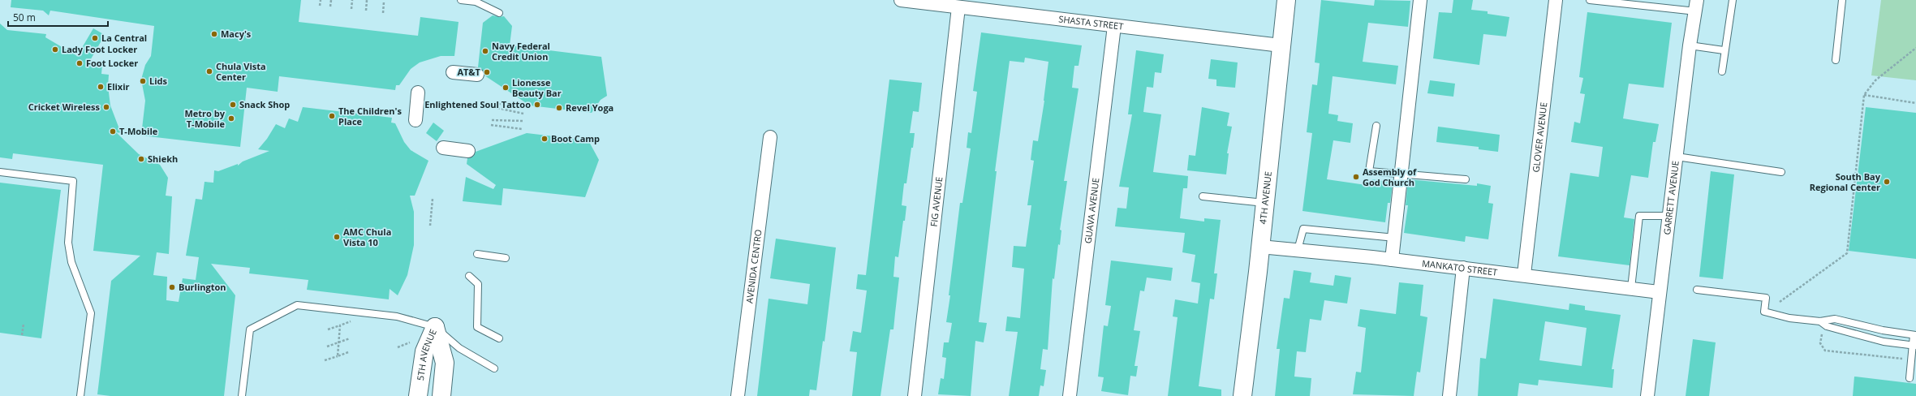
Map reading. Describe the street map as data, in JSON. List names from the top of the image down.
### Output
{
  "streets": {
    "main road": ["4TH AVENUE", "5TH AVENUE"],
    "street": [
      "SHASTA STREET",
      "GLOVER AVENUE",
      "GARRETT AVENUE",
      "FIG AVENUE",
      "GUAVA AVENUE",
      "AVENIDA CENTRO",
      "MANKATO STREET"
    ]
  },
  "crossings": [
    ["SHASTA STREET", "4TH AVENUE"],
    ["SHASTA STREET", "FIG AVENUE"],
    ["SHASTA STREET", "GUAVA AVENUE"],
    ["GLOVER AVENUE", "MANKATO STREET"],
    ["4TH AVENUE", "MANKATO STREET"],
    ["GARRETT AVENUE", "MANKATO STREET"]
  ],
  "places": [
    "Macy's",
    "La Central",
    "Lady Foot Locker",
    "Navy Federal Credit Union",
    "Foot Locker",
    "Chula Vista Center",
    "AT&T",
    "Lids",
    "Elixir",
    "Lionesse Beauty Bar",
    "Snack Shop",
    "Enlightened Soul Tattoo",
    "Cricket Wireless",
    "Revel Yoga",
    "The Children's Place",
    "Metro by T-Mobile",
    "T-Mobile",
    "Boot Camp",
    "Shiekh",
    "Assembly of God Church",
    "South Bay Regional Center",
    "AMC Chula Vista 10",
    "Burlington"
  ],
  "scale_bar": "50 m"
}
